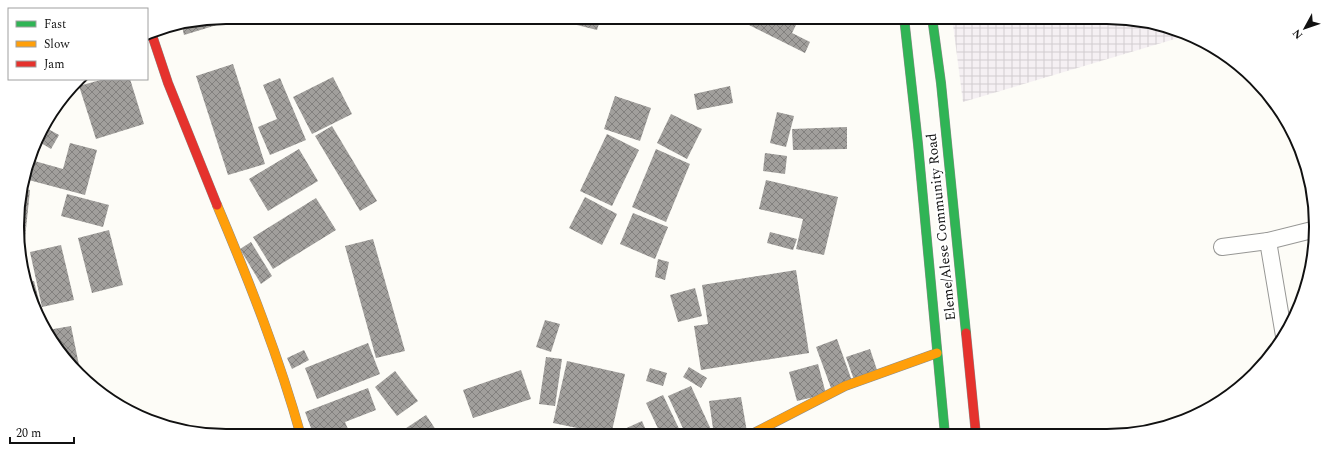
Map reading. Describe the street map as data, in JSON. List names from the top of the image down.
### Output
{
  "streets": {
    "main road": ["Eleme/Alese Community Road"]
  },
  "legend": ["Fast", "Slow", "Jam"],
  "scale_bar": "20 m",
  "north": "bottom left"
}
